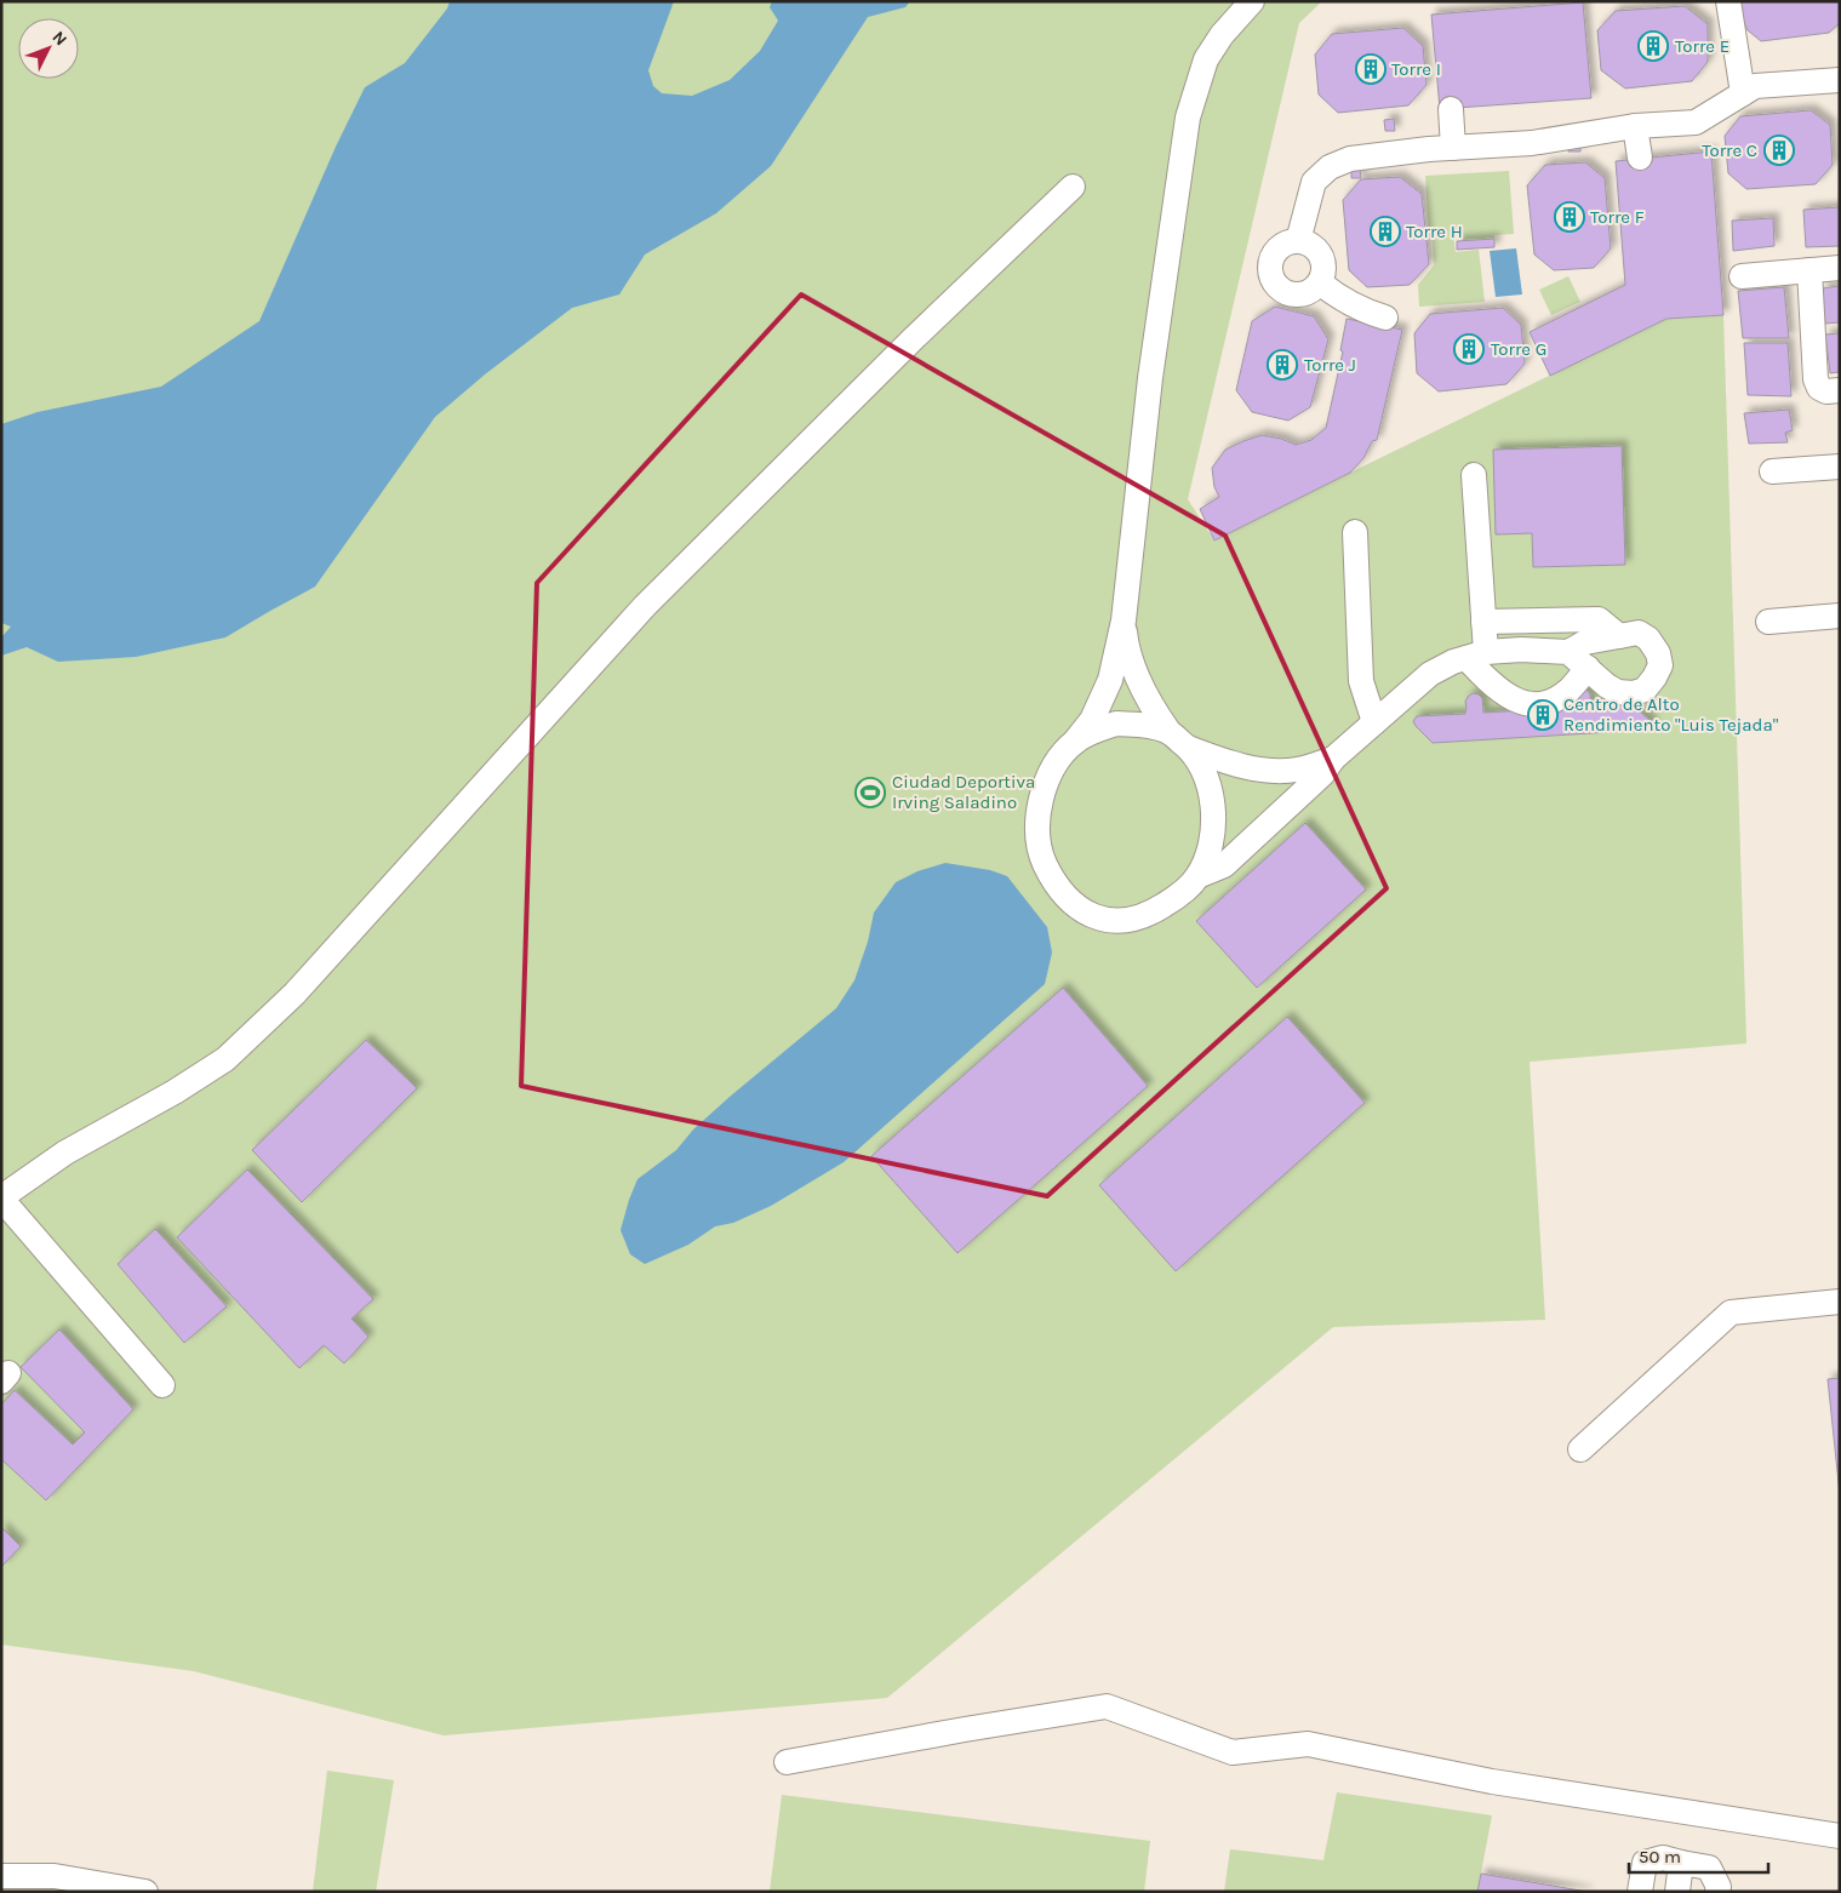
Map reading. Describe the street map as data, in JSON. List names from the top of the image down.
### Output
{
  "places": {
    "building": [
      "Torre E",
      "Torre I",
      "Torre C",
      "Torre F",
      "Torre H",
      "Torre G",
      "Torre J",
      "Centro de Alto Rendimiento \"Luis Tejada\""
    ],
    "sports": ["Ciudad Deportiva Irving Saladino"]
  },
  "scale_bar": "50 m",
  "north": "top right"
}
